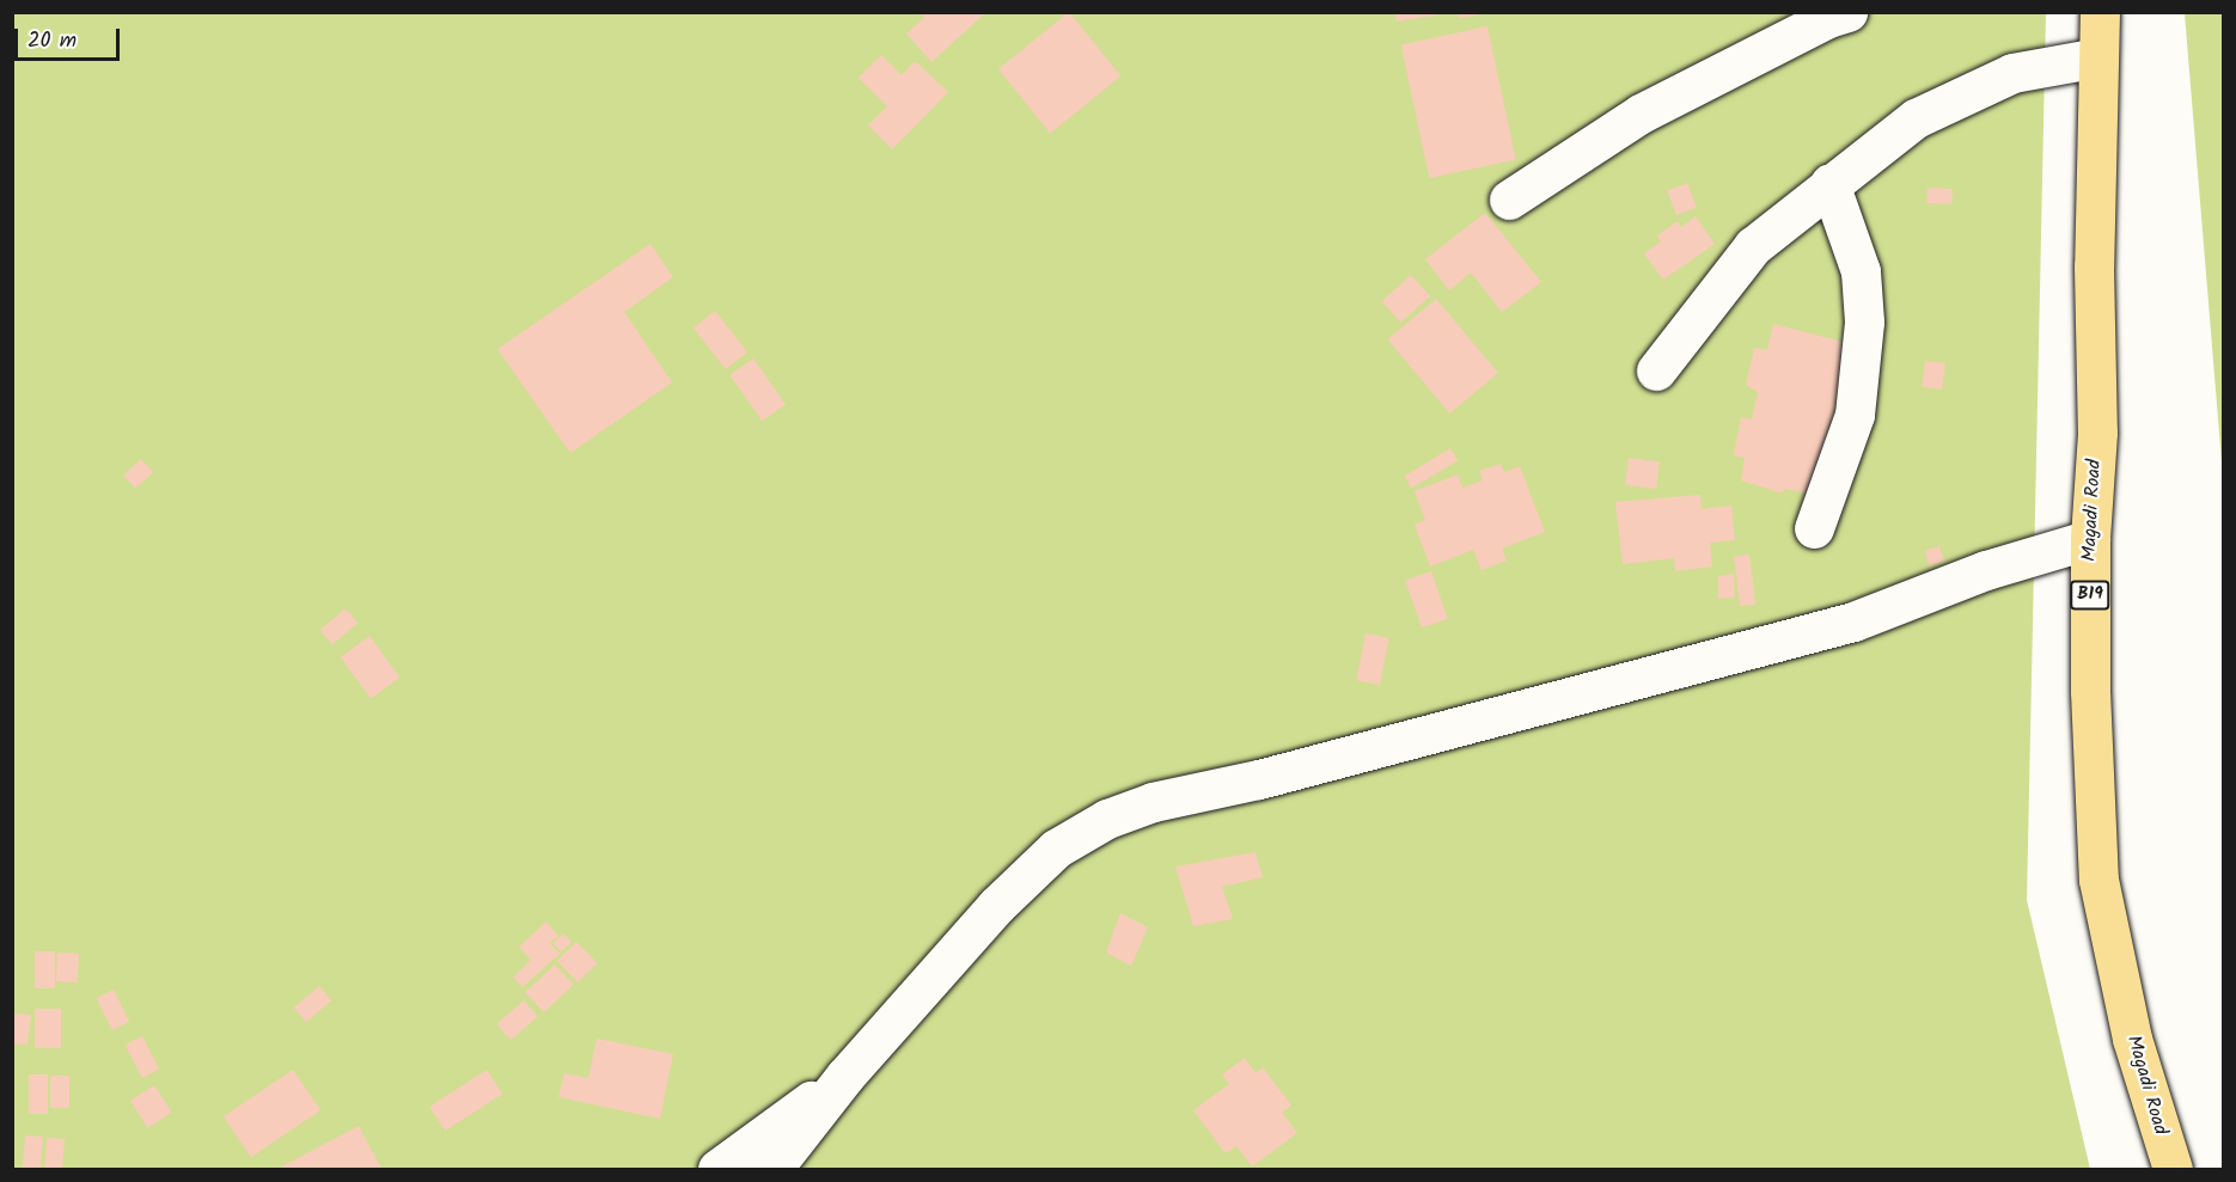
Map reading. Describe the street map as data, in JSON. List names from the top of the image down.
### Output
{
  "streets": {
    "highway": ["Magadi Road", "B19"]
  },
  "scale_bar": "20 m"
}
